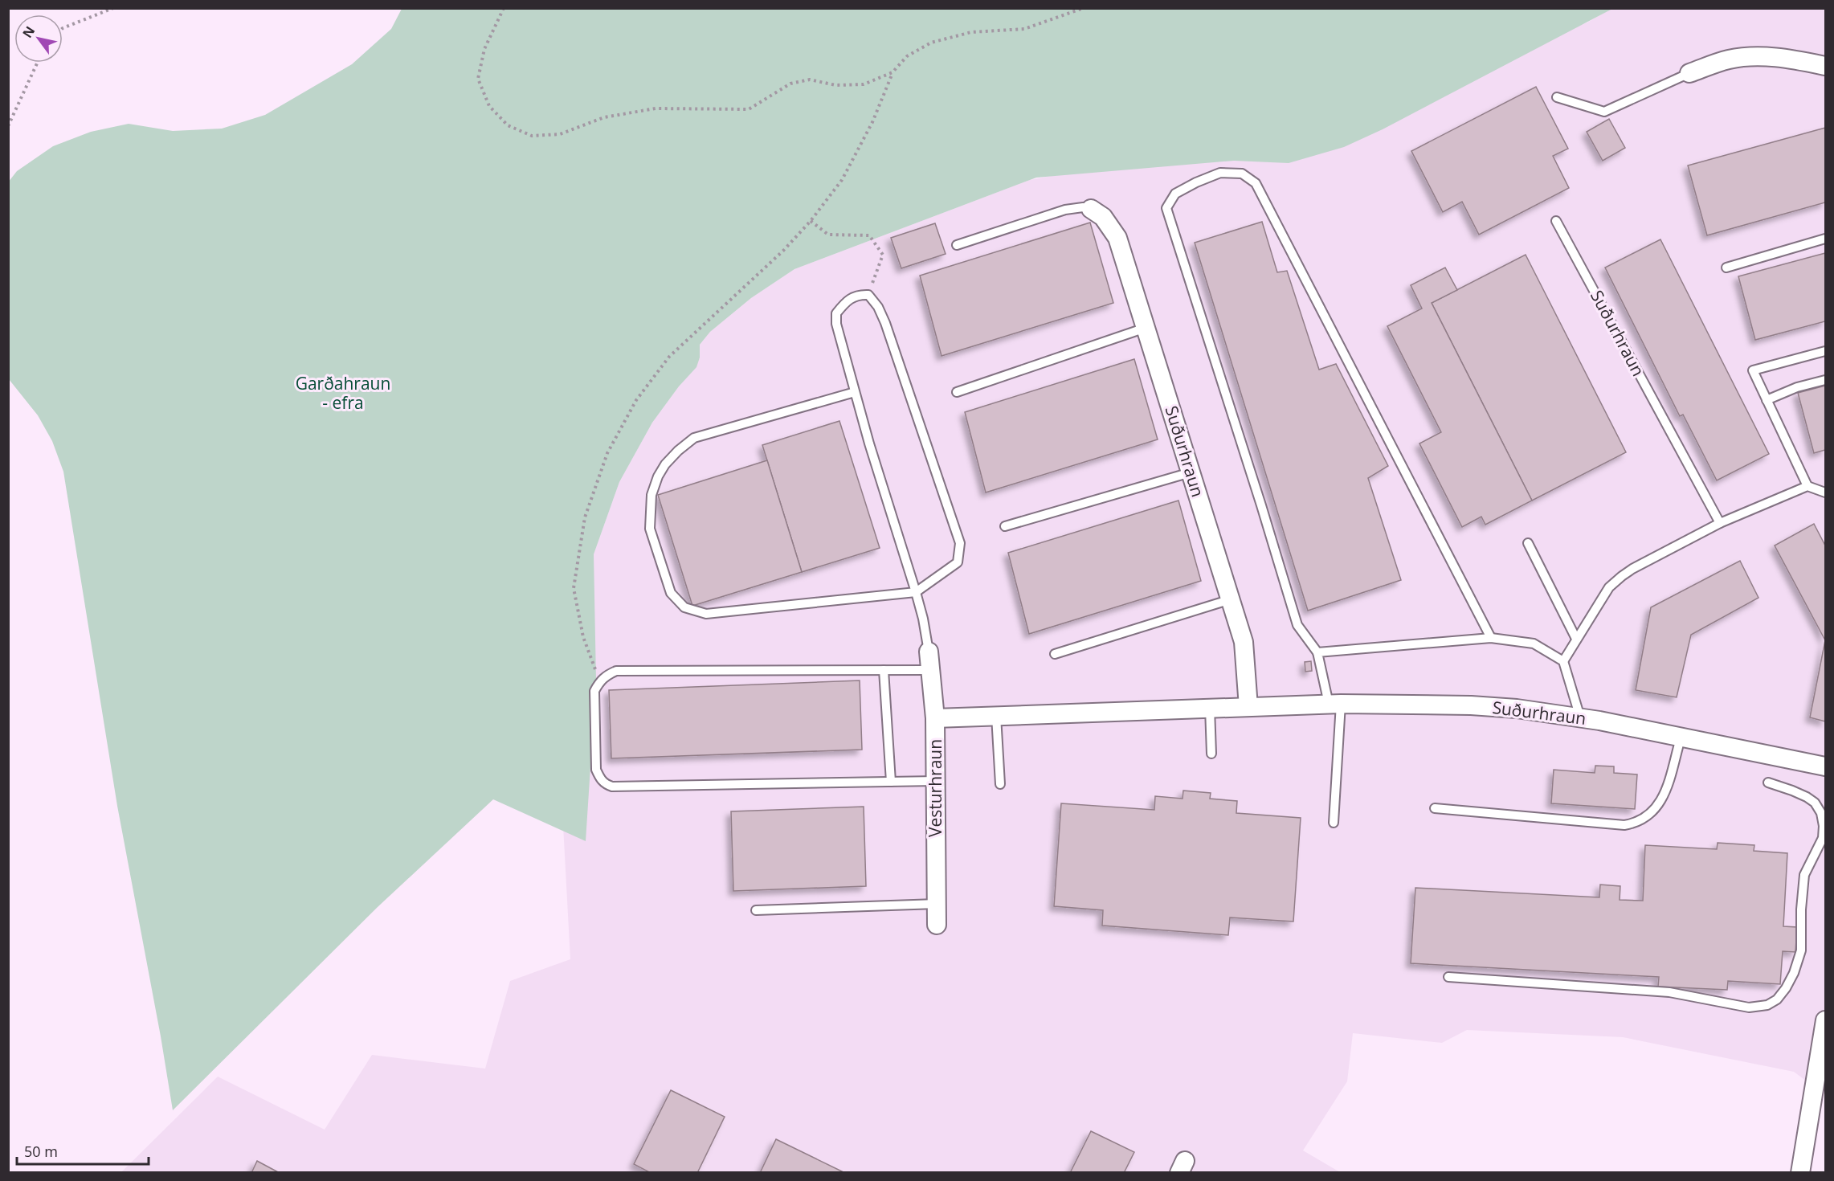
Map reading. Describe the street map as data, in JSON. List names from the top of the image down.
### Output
{
  "streets": {
    "street": ["Suðurhraun", "Vesturhraun"]
  },
  "crossings": [
    ["Suðurhraun", "Vesturhraun"]
  ],
  "parks": ["Garðahraun - efra"],
  "scale_bar": "50 m",
  "north": "top left"
}
